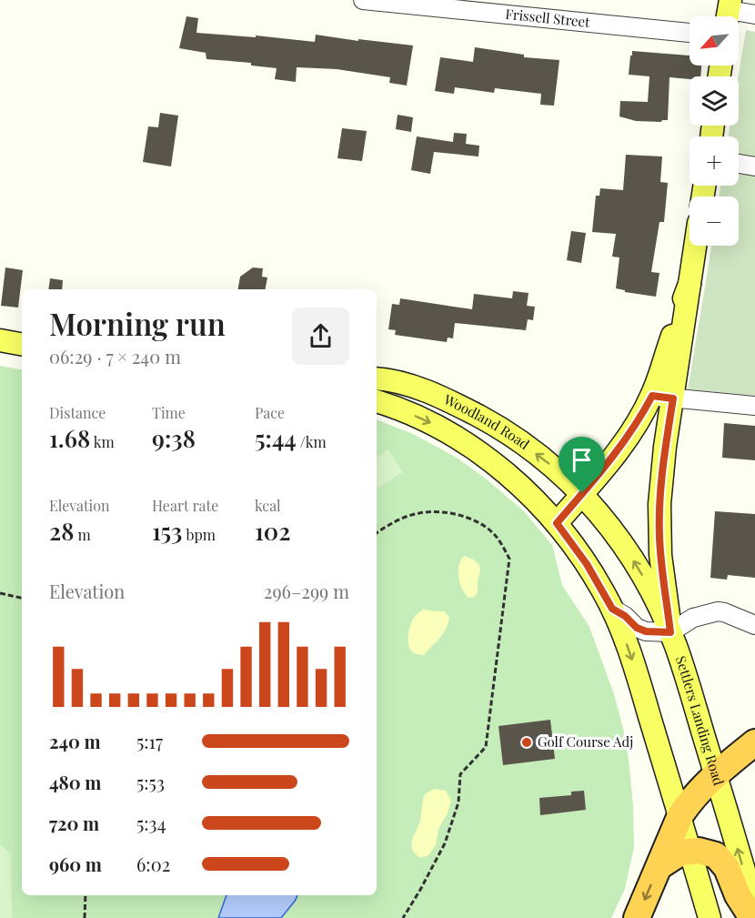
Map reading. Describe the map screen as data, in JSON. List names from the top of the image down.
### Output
{
  "streets": {
    "main road": ["Woodland Road", "Settlers Landing Road"],
    "street": ["Frissell Street"]
  },
  "crossings": [
    ["Woodland Road", "Settlers Landing Road"]
  ],
  "places": ["Golf Course Adj"],
  "north": "bottom left",
  "page": {
    "map_buttons": ["+", "−"],
    "heading": ["Morning run", "06:29 · 7 × 240 m"],
    "stats": [
      ["Distance", "1.68 km"],
      ["Time", "9:38"],
      ["Pace", "5:44 /km"],
      ["Elevation", "28 m"],
      ["Heart rate", "153 bpm"],
      ["kcal", "102"]
    ],
    "chart": ["Elevation", "296–299 m"],
    "list": [
      {
        "name": "240 m",
        "note": "5:17"
      },
      {
        "name": "480 m",
        "note": "5:53"
      },
      {
        "name": "720 m",
        "note": "5:34"
      },
      {
        "name": "960 m",
        "note": "6:02"
      }
    ]
  }
}
